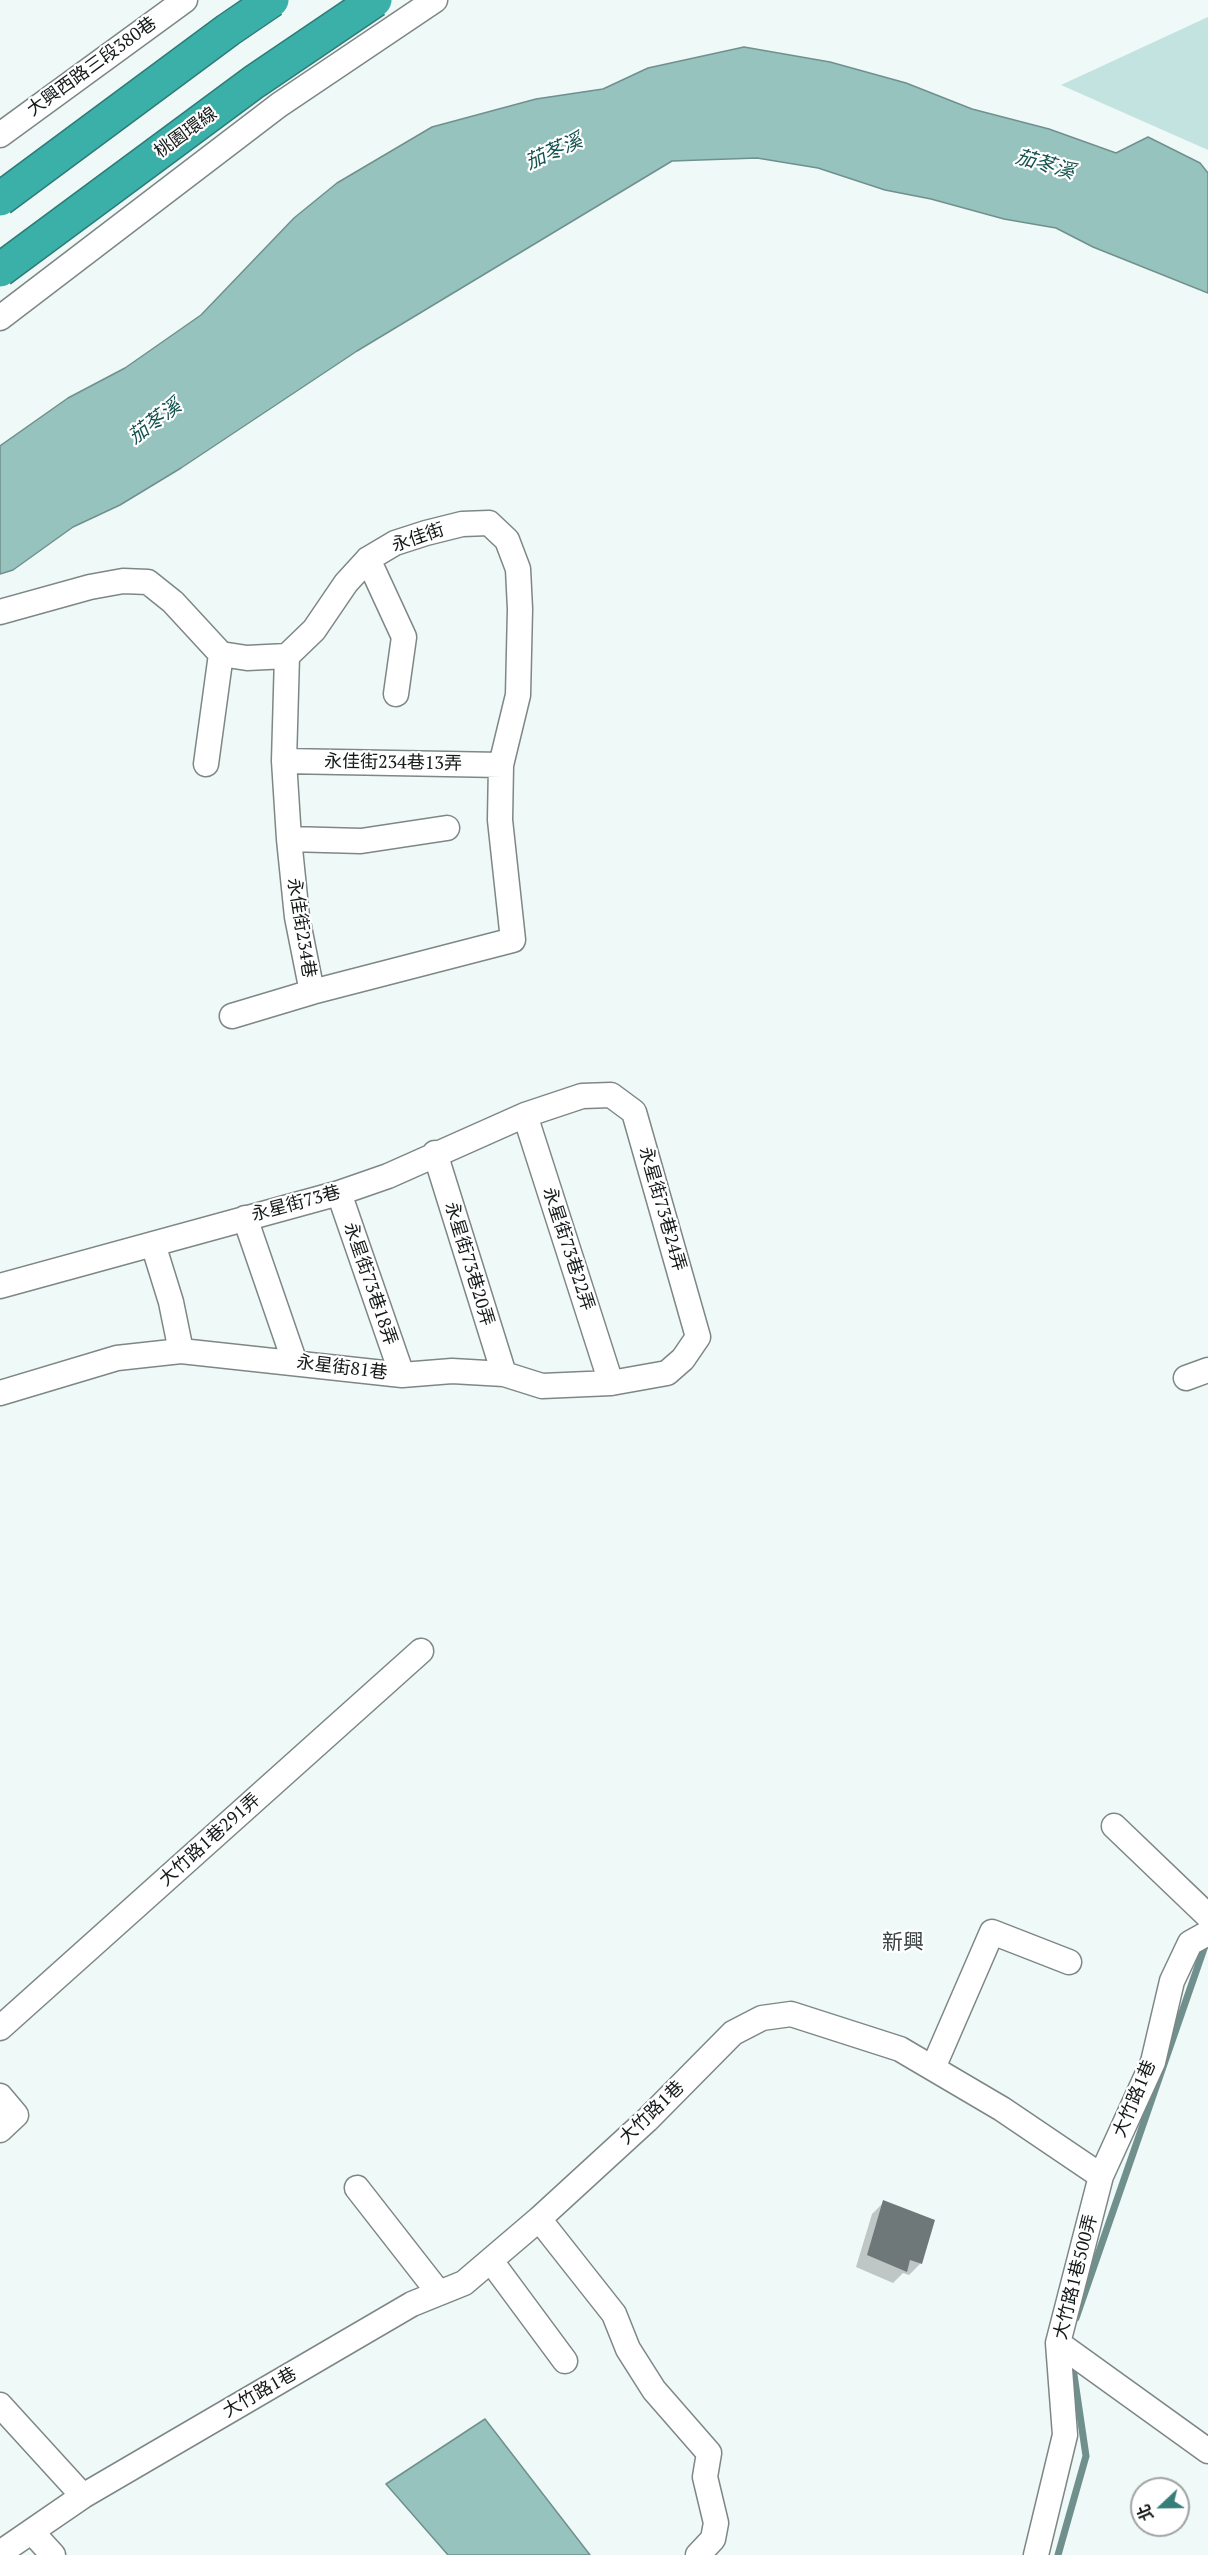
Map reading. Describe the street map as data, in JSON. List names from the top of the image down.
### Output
{
  "streets": {
    "highway": ["桃園環線"],
    "street": [
      "大興西路三段380巷",
      "永佳街",
      "永佳街234巷13弄",
      "永佳街234巷",
      "永星街73巷",
      "永星街73巷24弄",
      "永星街73巷22弄",
      "永星街73巷20弄",
      "永星街73巷18弄",
      "永星街81巷",
      "大竹路1巷291弄",
      "大竹路1巷",
      "大竹路1巷500弄"
    ]
  },
  "crossings": [
    ["永佳街", "永佳街234巷13弄"],
    ["永佳街", "永佳街234巷"],
    ["永佳街234巷13弄", "永佳街234巷"],
    ["永星街73巷", "永星街73巷24弄"],
    ["永星街73巷", "永星街73巷22弄"],
    ["永星街73巷", "永星街73巷20弄"],
    ["永星街73巷", "永星街73巷18弄"],
    ["永星街73巷24弄", "永星街81巷"],
    ["永星街73巷22弄", "永星街81巷"],
    ["永星街73巷20弄", "永星街81巷"],
    ["永星街73巷18弄", "永星街81巷"],
    ["大竹路1巷", "大竹路1巷500弄"]
  ],
  "districts": ["新興"],
  "water": ["茄苳溪"],
  "north": "left"
}
